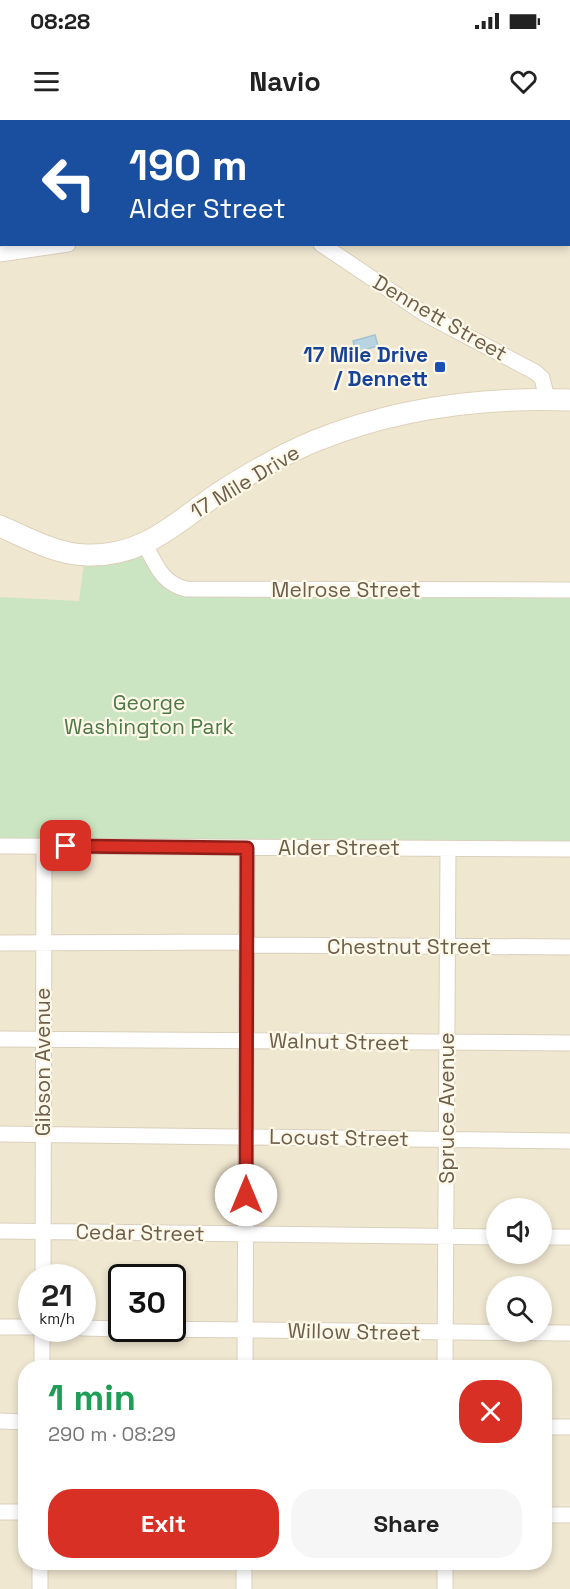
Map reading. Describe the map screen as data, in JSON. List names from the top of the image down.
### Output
{
  "streets": {
    "main road": ["17 Mile Drive"],
    "street": [
      "Dennett Street",
      "Melrose Street",
      "Alder Street",
      "Chestnut Street",
      "Walnut Street",
      "Gibson Avenue",
      "Spruce Avenue",
      "Locust Street",
      "Cedar Street",
      "Willow Street"
    ]
  },
  "crossings": [
    ["Dennett Street", "17 Mile Drive"],
    ["17 Mile Drive", "Melrose Street"],
    ["Alder Street", "Gibson Avenue"],
    ["Alder Street", "Spruce Avenue"],
    ["Chestnut Street", "Gibson Avenue"],
    ["Chestnut Street", "Spruce Avenue"],
    ["Walnut Street", "Gibson Avenue"],
    ["Walnut Street", "Spruce Avenue"],
    ["Gibson Avenue", "Locust Street"],
    ["Gibson Avenue", "Cedar Street"],
    ["Spruce Avenue", "Locust Street"],
    ["Spruce Avenue", "Cedar Street"],
    ["Spruce Avenue", "Willow Street"]
  ],
  "parks": ["George Washington Park"],
  "places": {
    "transit": ["17 Mile Drive / Dennett"]
  },
  "page": {
    "status": "08:28",
    "header": "Navio",
    "turn": ["190 m", "Alder Street"],
    "speed": "21 km/h",
    "limit": "30",
    "heading": ["1 min", "290 m · 08:29"],
    "buttons": ["Exit", "Share"]
  }
}
